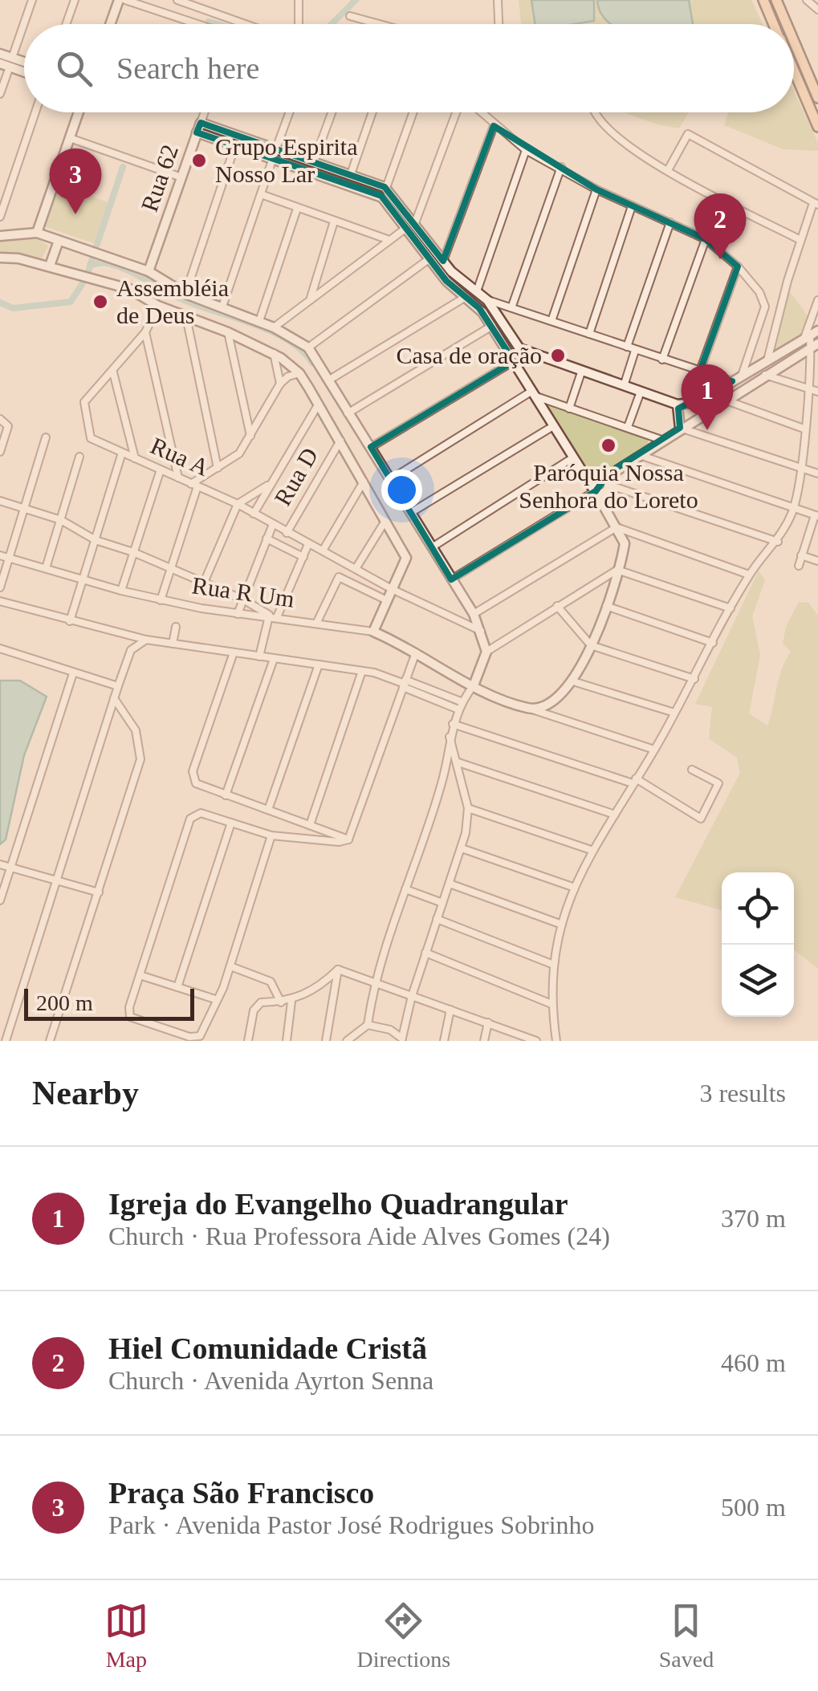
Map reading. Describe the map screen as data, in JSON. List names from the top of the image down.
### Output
{
  "streets": {
    "street": [
      "Rua 62",
      "Rua A",
      "Rua D",
      "Rua R Um"
    ]
  },
  "crossings": [
    ["Rua A", "Rua D"],
    ["Rua D", "Rua R Um"]
  ],
  "places": [
    "Grupo Espirita Nosso Lar",
    "Assembléia de Deus",
    "Casa de oração",
    "Paróquia Nossa Senhora do Loreto"
  ],
  "scale_bar": "200 m",
  "page": {
    "search": "Search here",
    "pins": ["3", "2", "1"],
    "scale": "200 m",
    "heading": ["Nearby", "3 results"],
    "list": [
      {
        "mark": "1",
        "name": "Igreja do Evangelho Quadrangular",
        "note": "Church · Rua Professora Aide Alves Gomes (24)",
        "value": "370 m"
      },
      {
        "mark": "2",
        "name": "Hiel Comunidade Cristã",
        "note": "Church · Avenida Ayrton Senna",
        "value": "460 m"
      },
      {
        "mark": "3",
        "name": "Praça São Francisco",
        "note": "Park · Avenida Pastor José Rodrigues Sobrinho",
        "value": "500 m"
      }
    ],
    "nav": ["Map", "Directions", "Saved"]
  }
}
